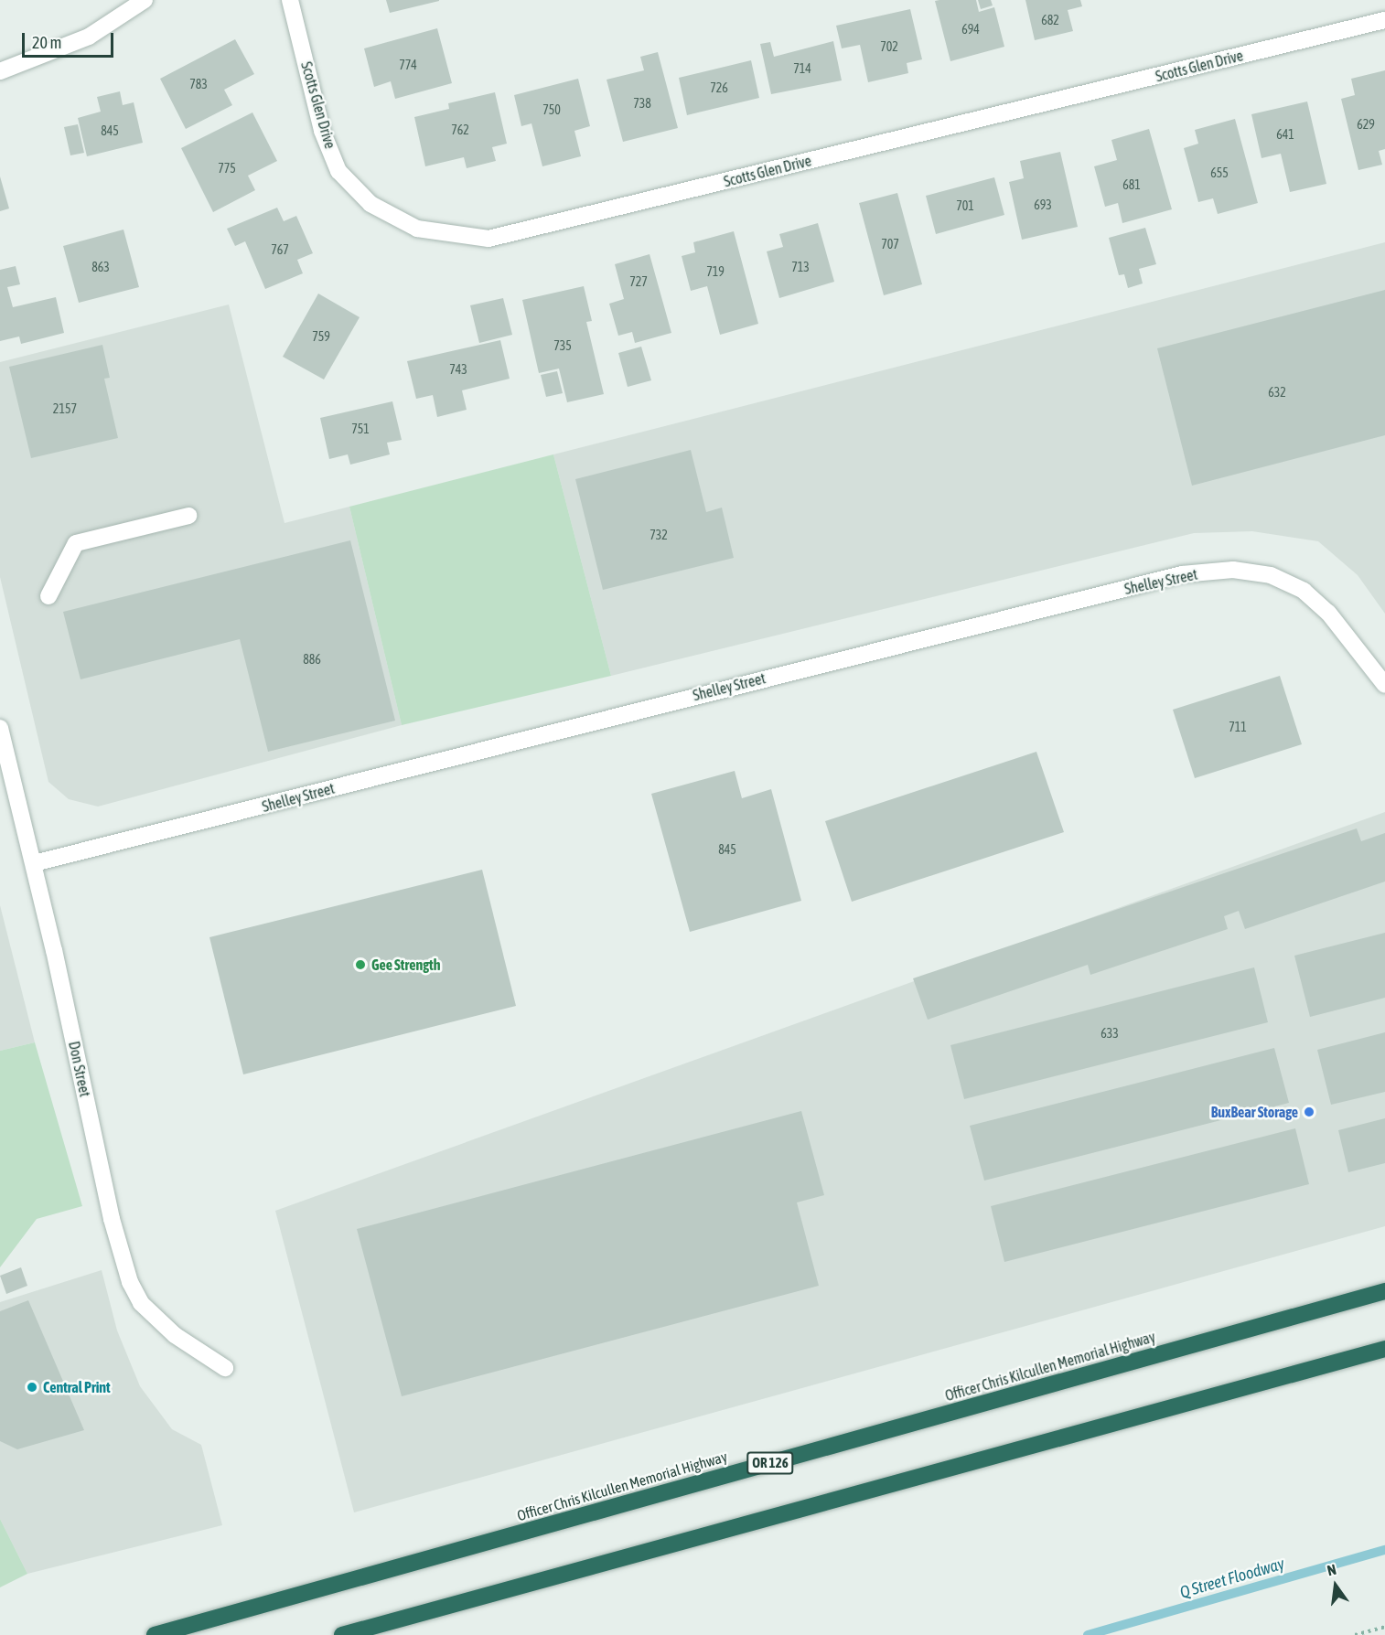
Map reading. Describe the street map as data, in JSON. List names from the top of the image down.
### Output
{
  "streets": {
    "highway": ["Officer Chris Kilcullen Memorial Highway", "OR 126"],
    "street": ["Scotts Glen Drive", "Shelley Street", "Don Street"]
  },
  "crossings": [
    ["Shelley Street", "Don Street"]
  ],
  "water": ["Q Street Floodway"],
  "places": ["Gee Strength", "BuxBear Storage", "Central Print"],
  "house_numbers": [
    "682",
    "694",
    "702",
    "774",
    "714",
    "783",
    "726",
    "738",
    "750",
    "629",
    "762",
    "845",
    "641",
    "775",
    "655",
    "681",
    "693",
    "701",
    "707",
    "767",
    "863",
    "713",
    "719",
    "727",
    "759",
    "735",
    "743",
    "632",
    "2157",
    "751",
    "732",
    "886",
    "711",
    "845",
    "633"
  ],
  "scale_bar": "20 m",
  "north": "top"
}
